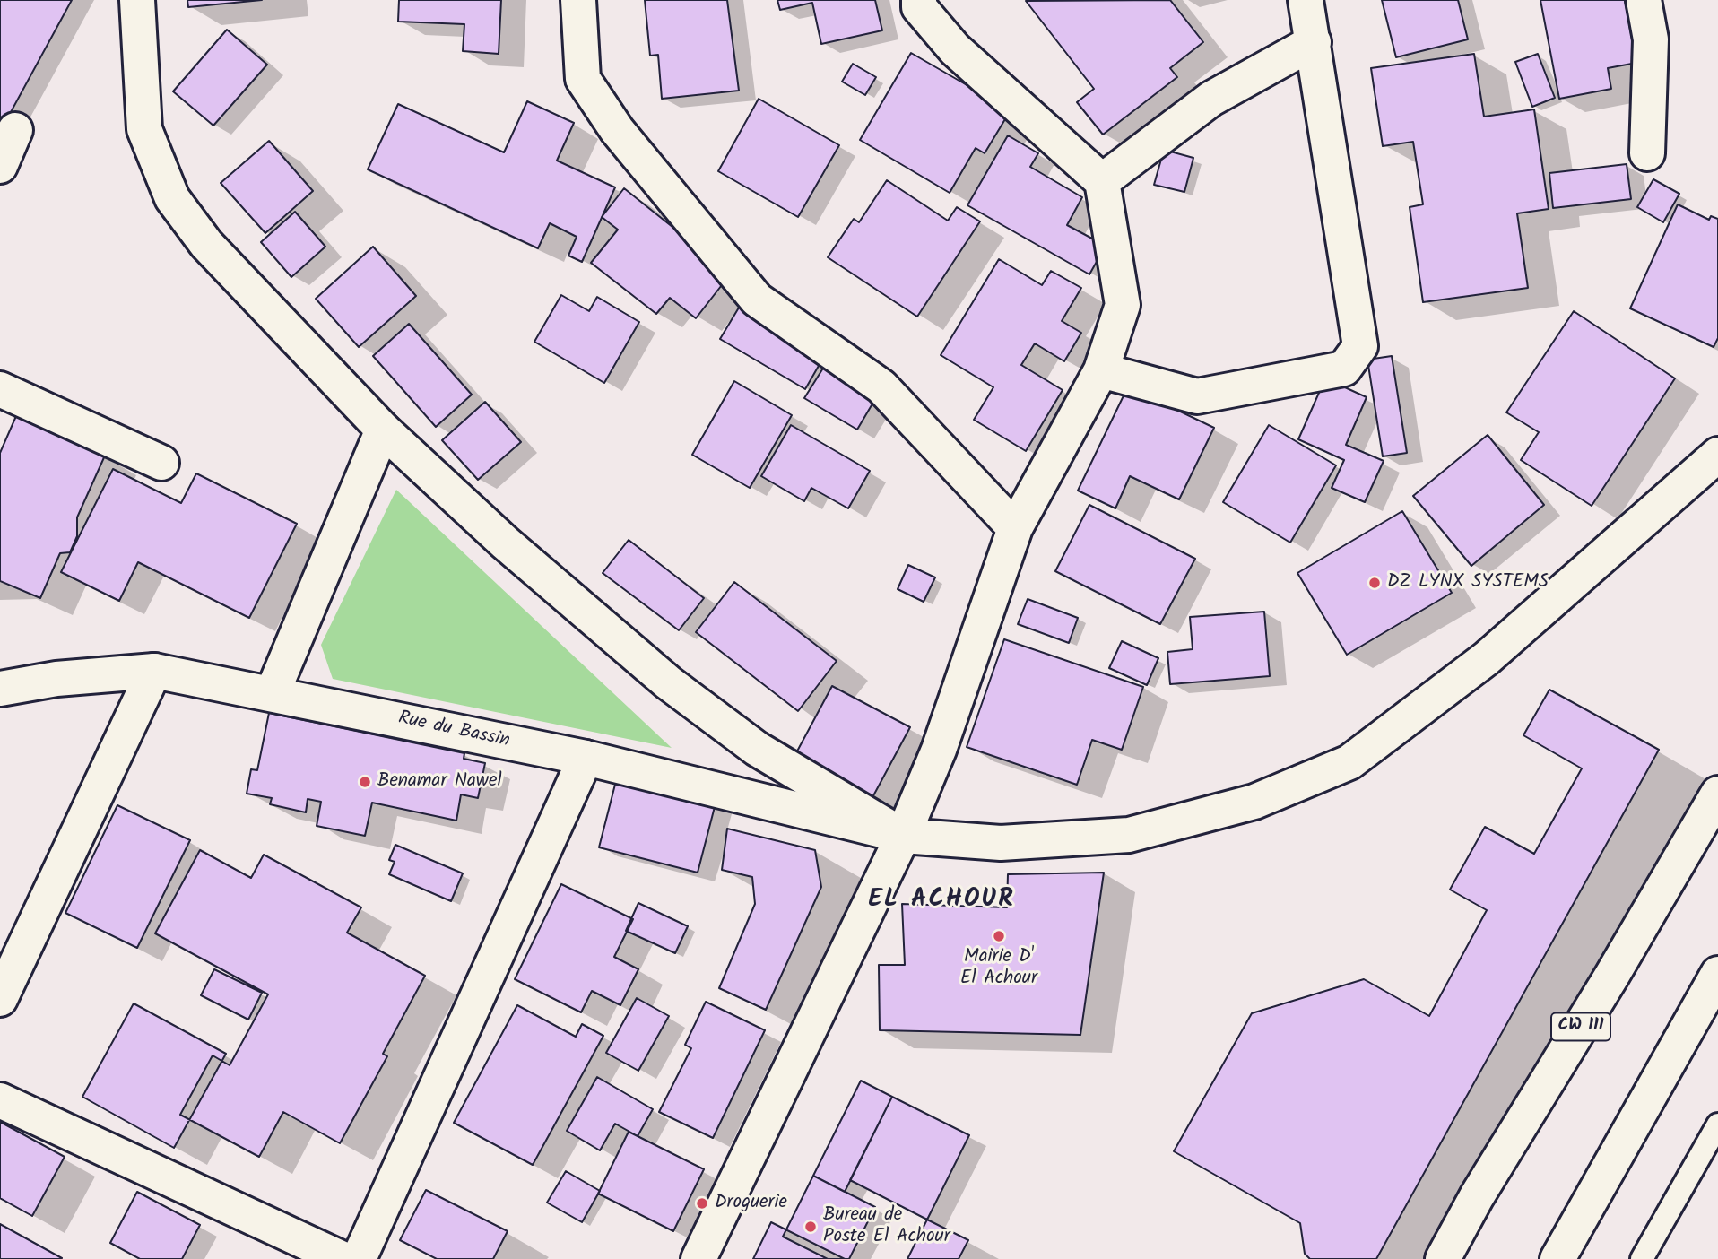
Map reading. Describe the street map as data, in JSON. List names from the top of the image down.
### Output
{
  "streets": {
    "street": ["Rue du Bassin", "CW 111"]
  },
  "districts": ["EL ACHOUR"],
  "places": [
    "DZ LYNX SYSTEMS",
    "Benamar Nawel",
    "Mairie D' El Achour",
    "Droguerie",
    "Bureau de Poste El Achour"
  ]
}
